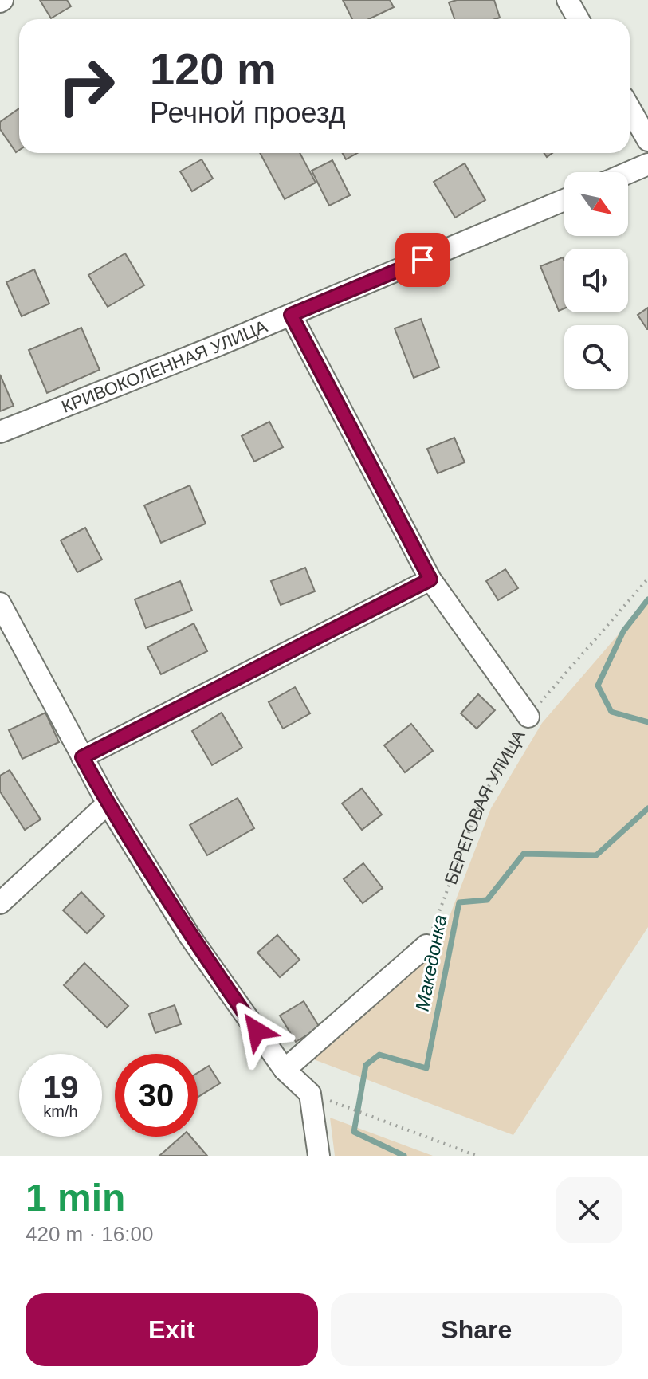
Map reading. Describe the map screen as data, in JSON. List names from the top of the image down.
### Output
{
  "streets": {
    "street": ["КРИВОКОЛЕННАЯ УЛИЦА"],
    "path": ["БЕРЕГОВАЯ УЛИЦА"]
  },
  "water": ["Македонка"],
  "north": "bottom right",
  "page": {
    "turn": ["120 m", "Речной проезд"],
    "speed": "19 km/h",
    "limit": "30",
    "heading": ["1 min", "420 m · 16:00"],
    "buttons": ["Exit", "Share"]
  }
}
